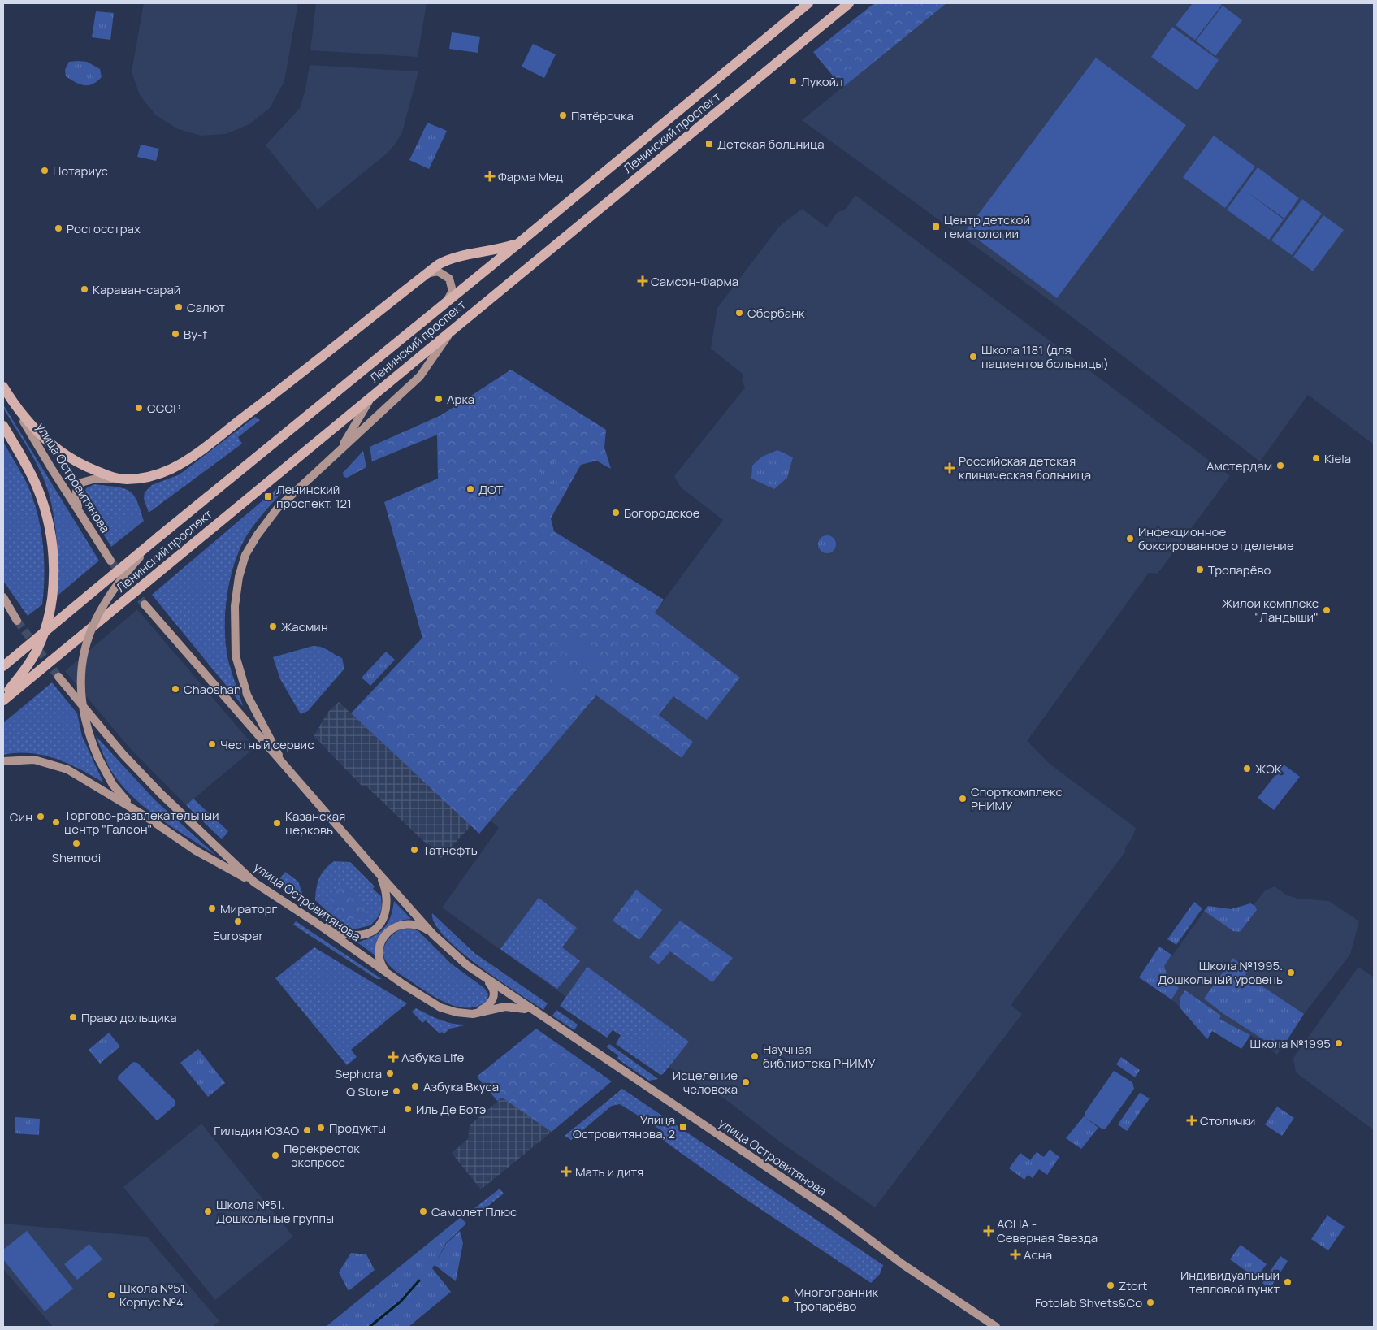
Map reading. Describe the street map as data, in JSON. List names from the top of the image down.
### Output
{
  "streets": {
    "main road": ["Ленинский проспект", "улица Островитянова"]
  },
  "places": {
    "other": [
      "Лукойл",
      "Пятёрочка",
      "Нотариус",
      "Росгосстрах",
      "Караван-сарай",
      "Салют",
      "Сбербанк",
      "By-f",
      "Школа 1181 (для пациентов больницы)",
      "Арка",
      "СССР",
      "Kiela",
      "Амстердам",
      "ДОТ",
      "Богородское",
      "Инфекционное боксированное отделение",
      "Тропарёво",
      "Жилой комплекс \"Ландыши\"",
      "Жасмин",
      "Chaoshan",
      "Честный сервис",
      "ЖЭК",
      "Спорткомплекс РНИМУ",
      "Син",
      "Торгово-развлекательный центр \"Галеон\"",
      "Казанская церковь",
      "Shemodi",
      "Татнефть",
      "Мираторг",
      "Eurospar",
      "Школа №1995. Дошкольный уровень",
      "Право дольщика",
      "Школа №1995",
      "Научная библиотека РНИМУ",
      "Sephora",
      "Исцеление человека",
      "Азбука Вкуса",
      "Q Store",
      "Иль Де Ботэ",
      "Продукты",
      "Гильдия ЮЗАО",
      "Перекресток - экспресс",
      "Школа №51. Дошкольные группы",
      "Самолет Плюс",
      "Индивидуальный тепловой пункт",
      "Ztort",
      "Школа №51. Корпус №4",
      "Многогранник Тропарёво",
      "Fotolab Shvets&Co"
    ],
    "transit": [
      "Детская больница",
      "Центр детской гематологии",
      "Ленинский проспект, 121",
      "Улица Островитянова, 2"
    ],
    "health": [
      "Фарма Мед",
      "Самсон-Фарма",
      "Российская детская клиническая больница",
      "Азбука Life",
      "Столички",
      "Мать и дитя",
      "АСНА - Северная Звезда",
      "Асна"
    ]
  }
}
